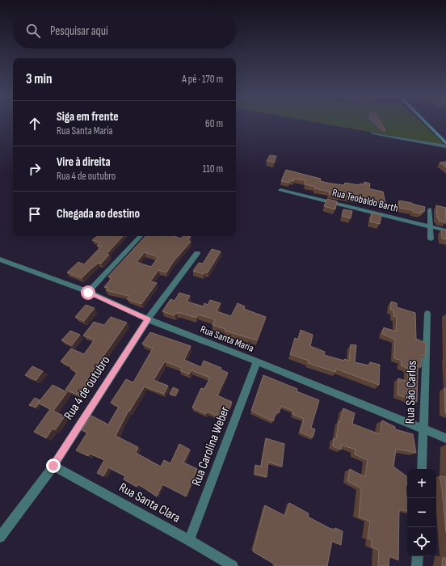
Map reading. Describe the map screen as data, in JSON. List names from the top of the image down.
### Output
{
  "streets": {
    "street": [
      "Rua Teobaldo Barth",
      "Rua Santa Maria",
      "Rua 4 de outubro",
      "Rua São Carlos",
      "Rua Carolina Weber",
      "Rua Santa Clara"
    ]
  },
  "crossings": [
    ["Rua Santa Maria", "Rua 4 de outubro"],
    ["Rua Santa Maria", "Rua São Carlos"],
    ["Rua Santa Maria", "Rua Carolina Weber"],
    ["Rua 4 de outubro", "Rua Santa Clara"],
    ["Rua Carolina Weber", "Rua Santa Clara"]
  ],
  "page": {
    "search": "Pesquisar aqui",
    "heading": ["3 min", "A pé · 170 m"],
    "list": [
      ["Siga em frente", "Rua Santa Maria", "60 m"],
      ["Vire à direita", "Rua 4 de outubro", "110 m"],
      "Chegada ao destino"
    ],
    "map_buttons": ["+", "−"]
  }
}
